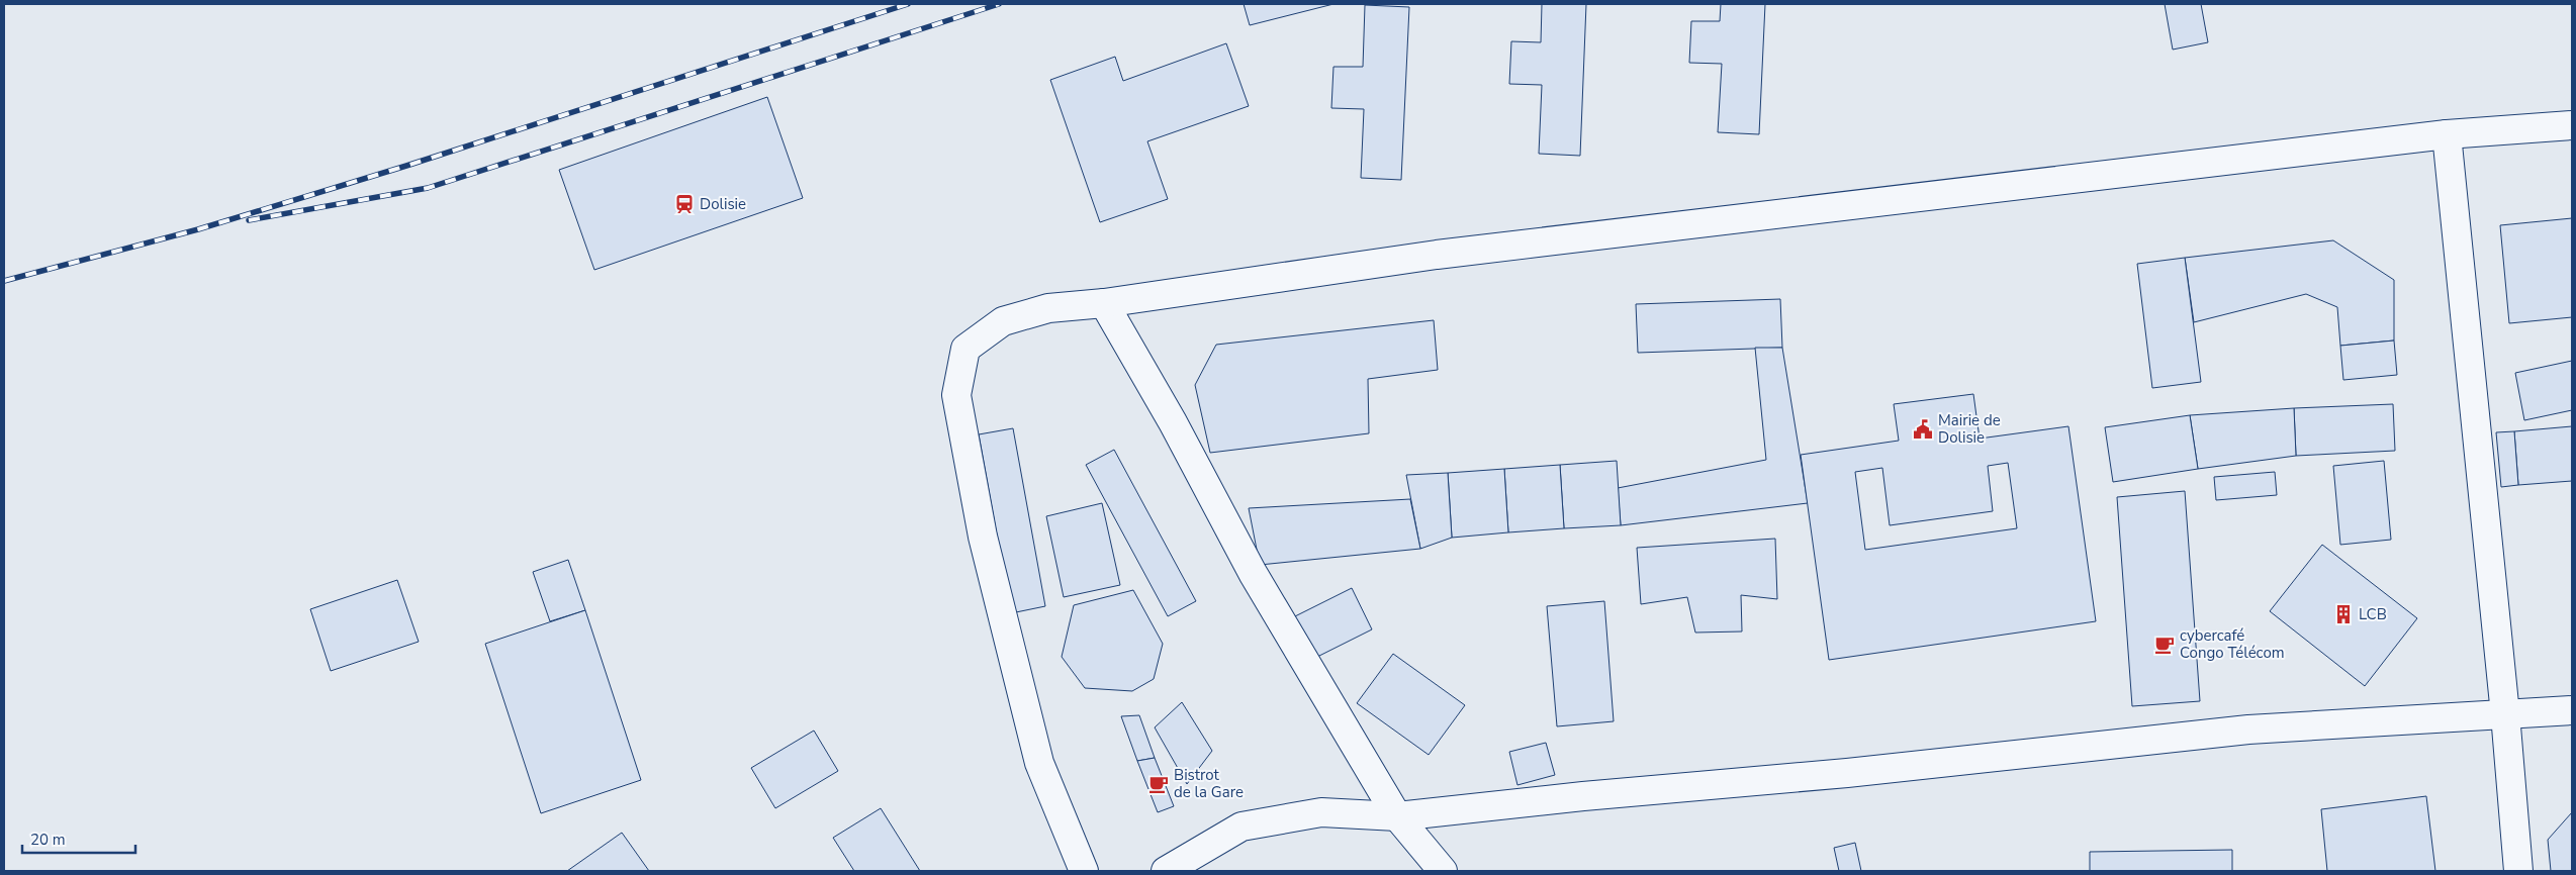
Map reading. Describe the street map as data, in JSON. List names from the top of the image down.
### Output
{
  "places": {
    "station": ["Dolisie"],
    "public building": ["Mairie de Dolisie"],
    "building": ["LCB"],
    "cafe": ["cybercafé Congo Télécom", "Bistrot de la Gare"]
  },
  "scale_bar": "20 m"
}
